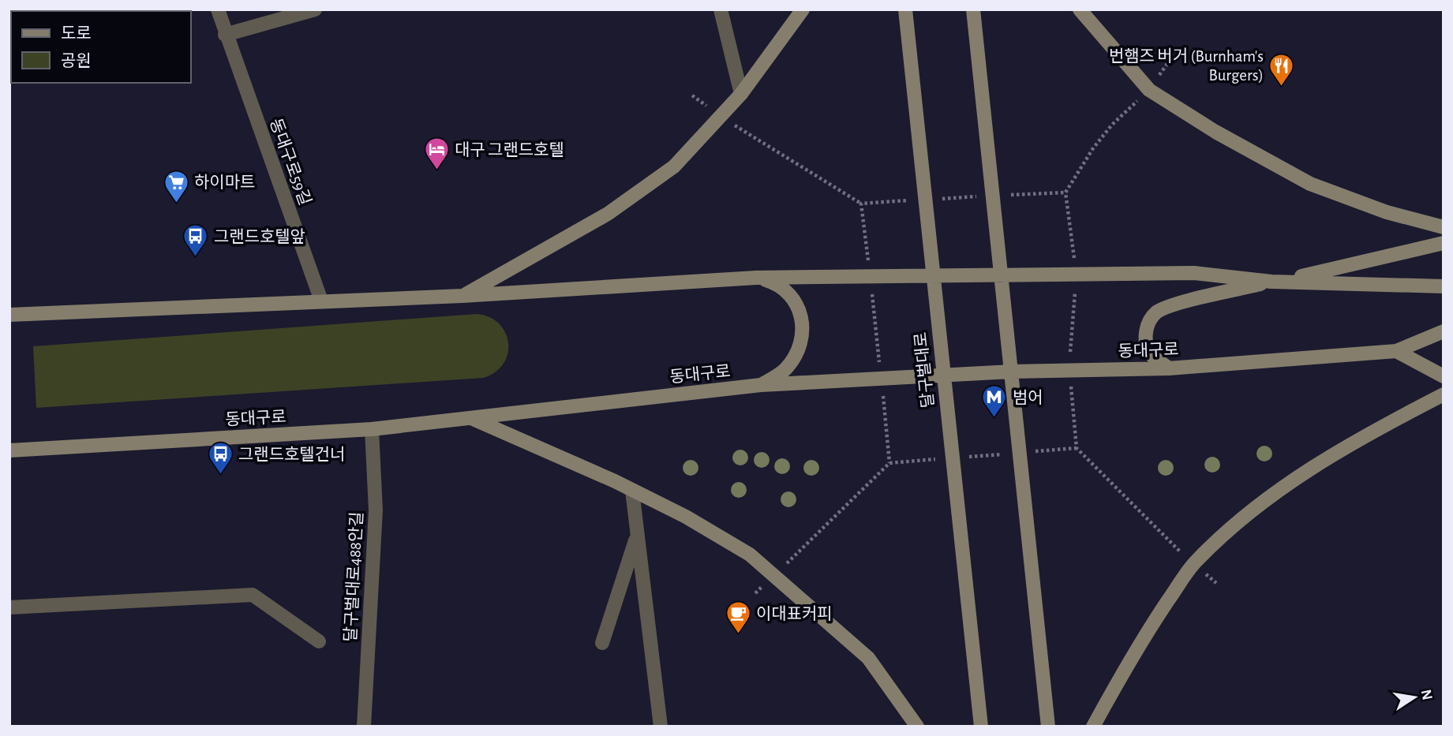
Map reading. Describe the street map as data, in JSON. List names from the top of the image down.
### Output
{
  "streets": {
    "main road": ["동대구로", "달구벌대로"],
    "street": ["동대구로59길", "달구벌대로488안길"]
  },
  "crossings": [
    ["동대구로", "달구벌대로"],
    ["동대구로", "달구벌대로488안길"]
  ],
  "places": {
    "restaurant": ["번햄즈 버거 (Burnham's Burgers)"],
    "hotel": ["대구 그랜드호텔"],
    "supermarket": ["하이마트"],
    "bus stop": ["그랜드호텔앞", "그랜드호텔건너"],
    "metro station": ["범어"],
    "cafe": ["이대표커피"]
  },
  "legend": ["도로", "공원"],
  "north": "right"
}
